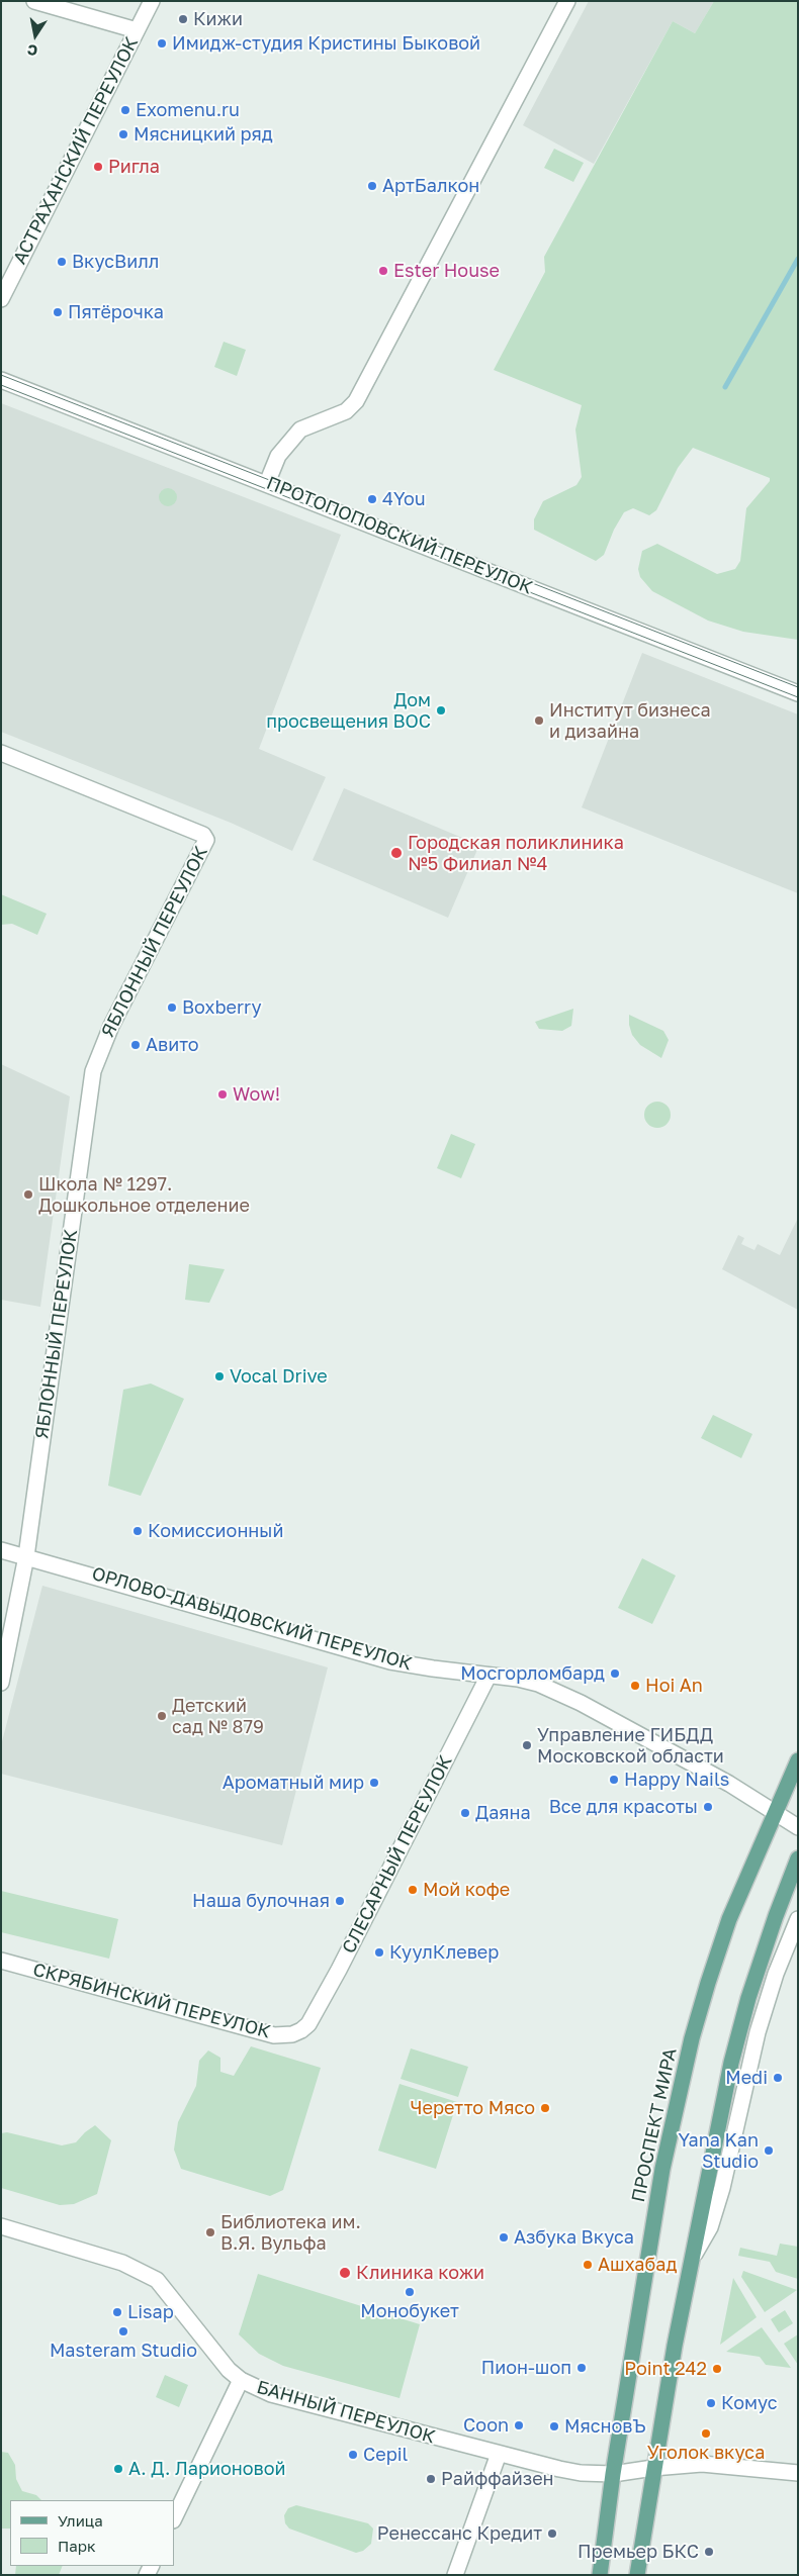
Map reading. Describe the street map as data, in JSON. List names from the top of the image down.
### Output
{
  "streets": {
    "main road": ["ПРОСПЕКТ МИРА"],
    "street": [
      "АСТРАХАНСКИЙ ПЕРЕУЛОК",
      "ПРОТОПОПОВСКИЙ ПЕРЕУЛОК",
      "ЯБЛОННЫЙ ПЕРЕУЛОК",
      "ОРЛОВО-ДАВЫДОВСКИЙ ПЕРЕУЛОК",
      "СЛЕСАРНЫЙ ПЕРЕУЛОК",
      "СКРЯБИНСКИЙ ПЕРЕУЛОК",
      "БАННЫЙ ПЕРЕУЛОК"
    ]
  },
  "crossings": [
    ["ЯБЛОННЫЙ ПЕРЕУЛОК", "ОРЛОВО-ДАВЫДОВСКИЙ ПЕРЕУЛОК"],
    ["ОРЛОВО-ДАВЫДОВСКИЙ ПЕРЕУЛОК", "СЛЕСАРНЫЙ ПЕРЕУЛОК"],
    ["ОРЛОВО-ДАВЫДОВСКИЙ ПЕРЕУЛОК", "ПРОСПЕКТ МИРА"],
    ["СЛЕСАРНЫЙ ПЕРЕУЛОК", "СКРЯБИНСКИЙ ПЕРЕУЛОК"],
    ["ПРОСПЕКТ МИРА", "БАННЫЙ ПЕРЕУЛОК"]
  ],
  "places": [
    "Кижи",
    "Имидж-студия Кристины Быковой",
    "Exomenu.ru",
    "Мясницкий ряд",
    "Ригла",
    "АртБалкон",
    "ВкусВилл",
    "Ester House",
    "Пятёрочка",
    "4You",
    "Дом просвещения ВОС",
    "Институт бизнеса и дизайна",
    "Городская поликлиника №5 Филиал №4",
    "Boxberry",
    "Авито",
    "Wow!",
    "Школа № 1297. Дошкольное отделение",
    "Vocal Drive",
    "Комиссионный",
    "Мосгорломбард",
    "Hoi An",
    "Детский сад № 879",
    "Управление ГИБДД Московской области",
    "Happy Nails",
    "Ароматный мир",
    "Все для красоты",
    "Даяна",
    "Мой кофе",
    "Наша булочная",
    "КуулКлевер",
    "Medi",
    "Черетто Мясо",
    "Yana Kan Studio",
    "Библиотека им. В.Я. Вульфа",
    "Азбука Вкуса",
    "Ашхабад",
    "Клиника кожи",
    "Монобукет",
    "Lisap",
    "Masteram Studio",
    "Пион-шоп",
    "Point 242",
    "Комус",
    "Coon",
    "МясновЪ",
    "Уголок вкуса",
    "Cepil",
    "А. Д. Ларионовой",
    "Райффайзен",
    "Ренессанс Кредит",
    "Премьер БКС"
  ],
  "legend": ["Улица", "Парк"],
  "north": "bottom"
}
